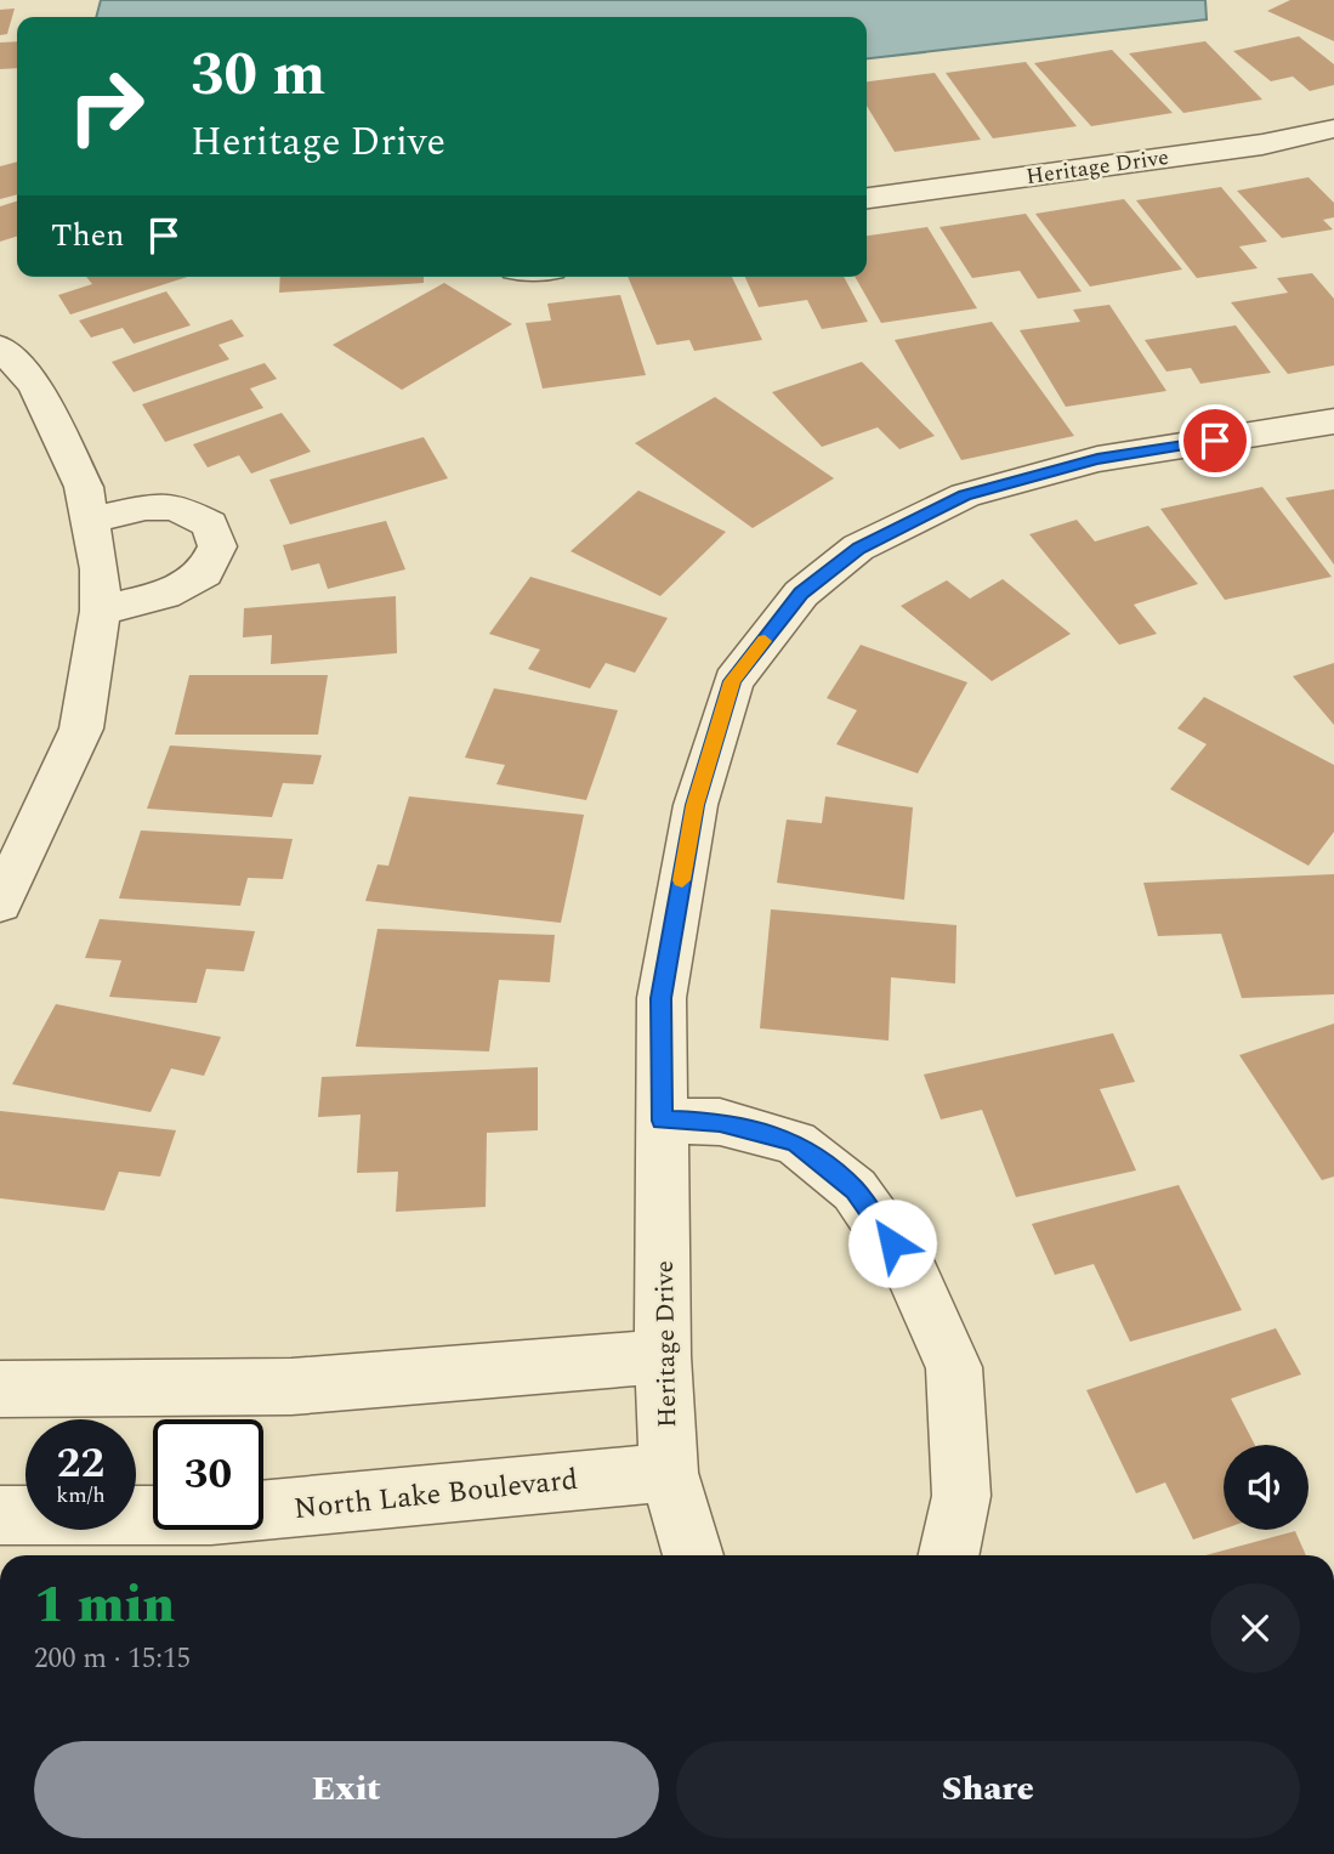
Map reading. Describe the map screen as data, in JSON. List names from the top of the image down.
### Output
{
  "streets": {
    "street": ["Heritage Drive", "North Lake Boulevard"]
  },
  "crossings": [
    ["Heritage Drive", "North Lake Boulevard"]
  ],
  "page": {
    "turn": ["30 m", "Heritage Drive"],
    "then": "Then",
    "speed": "22 km/h",
    "limit": "30",
    "heading": ["1 min", "200 m · 15:15"],
    "buttons": ["Exit", "Share"]
  }
}
